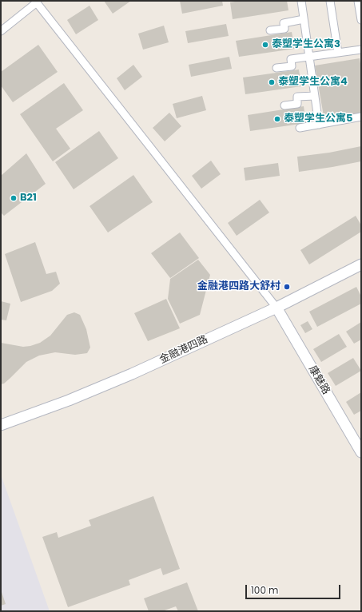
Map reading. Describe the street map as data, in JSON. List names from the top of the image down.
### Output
{
  "streets": {
    "street": ["金融港四路", "康魅路"]
  },
  "crossings": [
    ["金融港四路", "康魅路"]
  ],
  "places": [
    "泰塑学生公寓3",
    "泰塑学生公寓4",
    "泰塑学生公寓5",
    "B21",
    "金融港四路大舒村"
  ],
  "scale_bar": "100 m"
}
